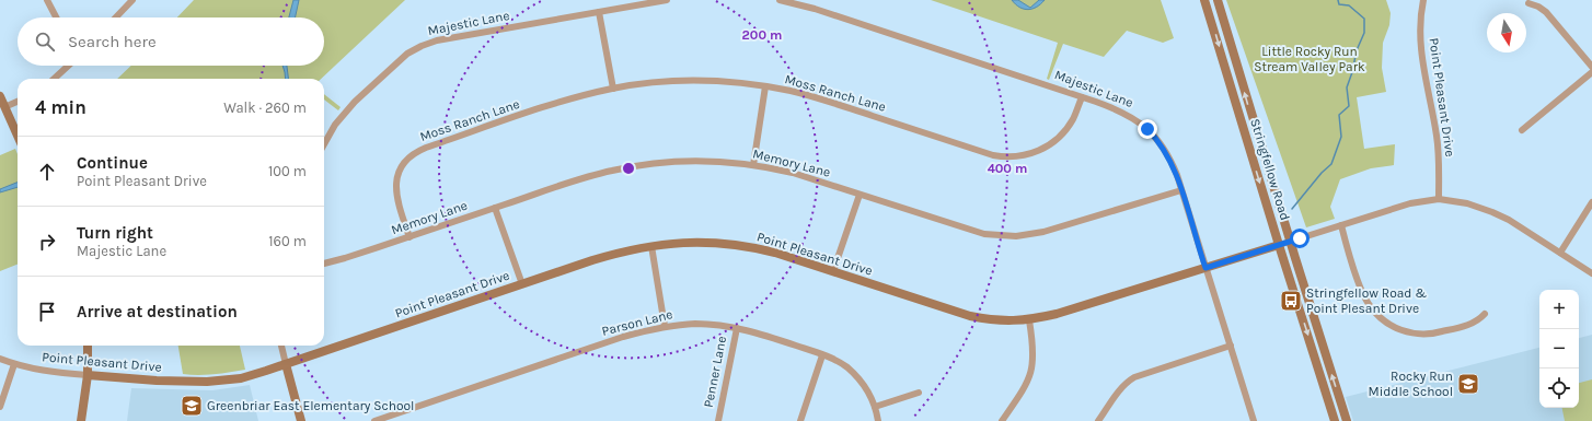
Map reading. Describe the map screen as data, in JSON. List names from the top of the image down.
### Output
{
  "streets": {
    "street": [
      "Majestic Lane",
      "Moss Ranch Lane",
      "Point Pleasant Drive",
      "Memory Lane",
      "Stringfellow Road",
      "Parson Lane",
      "Penner Lane"
    ]
  },
  "crossings": [
    ["Majestic Lane", "Moss Ranch Lane"],
    ["Majestic Lane", "Point Pleasant Drive"],
    ["Majestic Lane", "Memory Lane"],
    ["Moss Ranch Lane", "Memory Lane"],
    ["Point Pleasant Drive", "Stringfellow Road"],
    ["Parson Lane", "Penner Lane"]
  ],
  "parks": ["Little Rocky Run Stream Valley Park"],
  "places": {
    "bus stop": ["Stringfellow Road & Point Plesant Drive"],
    "school or university": ["Rocky Run Middle School", "Greenbriar East Elementary School"]
  },
  "north": "bottom",
  "page": {
    "search": "Search here",
    "heading": ["4 min", "Walk · 260 m"],
    "list": [
      ["Continue", "Point Pleasant Drive", "100 m"],
      ["Turn right", "Majestic Lane", "160 m"],
      "Arrive at destination"
    ],
    "map_buttons": ["+", "−"]
  },
  "rings": ["200 m", "400 m"]
}
